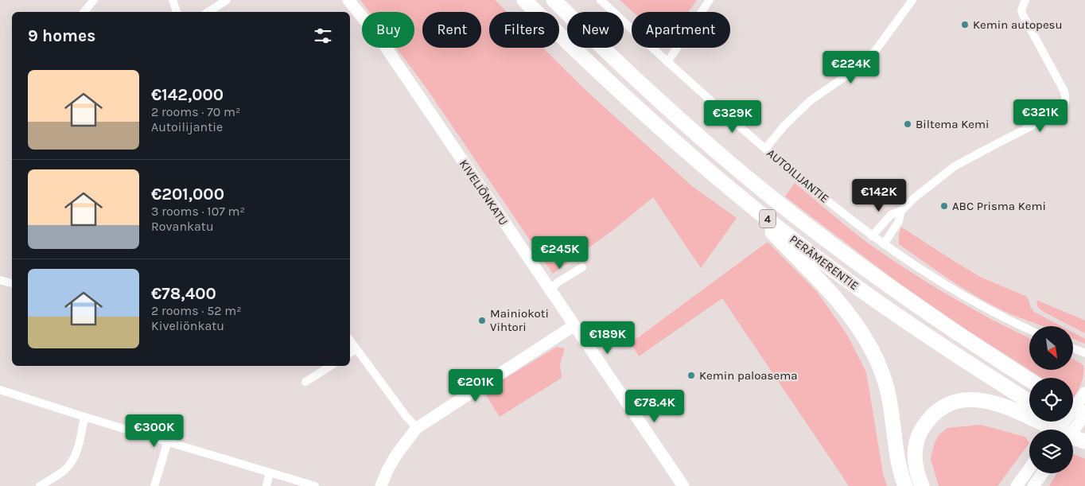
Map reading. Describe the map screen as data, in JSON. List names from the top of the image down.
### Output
{
  "streets": {
    "highway": ["4", "PERÄMERENTIE"],
    "main road": ["KIVELIÖNKATU"],
    "street": ["AUTOILIJANTIE"]
  },
  "places": [
    "Kemin autopesu",
    "Biltema Kemi",
    "ABC Prisma Kemi",
    "Mainiokoti Vihtori",
    "Kemin paloasema"
  ],
  "north": "bottom right",
  "page": {
    "chip": [
      "Buy",
      "Rent",
      "Filters",
      "New",
      "Apartment"
    ],
    "heading": "9 homes",
    "price": [
      "€224K",
      "€321K",
      "€329K",
      "€142K",
      "€245K",
      "€189K",
      "€201K",
      "€78.4K",
      "€300K"
    ],
    "list": [
      {
        "name": "€142,000",
        "note": "2 rooms · 70 m² · Autoilijantie"
      },
      {
        "name": "€201,000",
        "note": "3 rooms · 107 m² · Rovankatu"
      },
      {
        "name": "€78,400",
        "note": "2 rooms · 52 m² · Kiveliönkatu"
      }
    ]
  }
}
